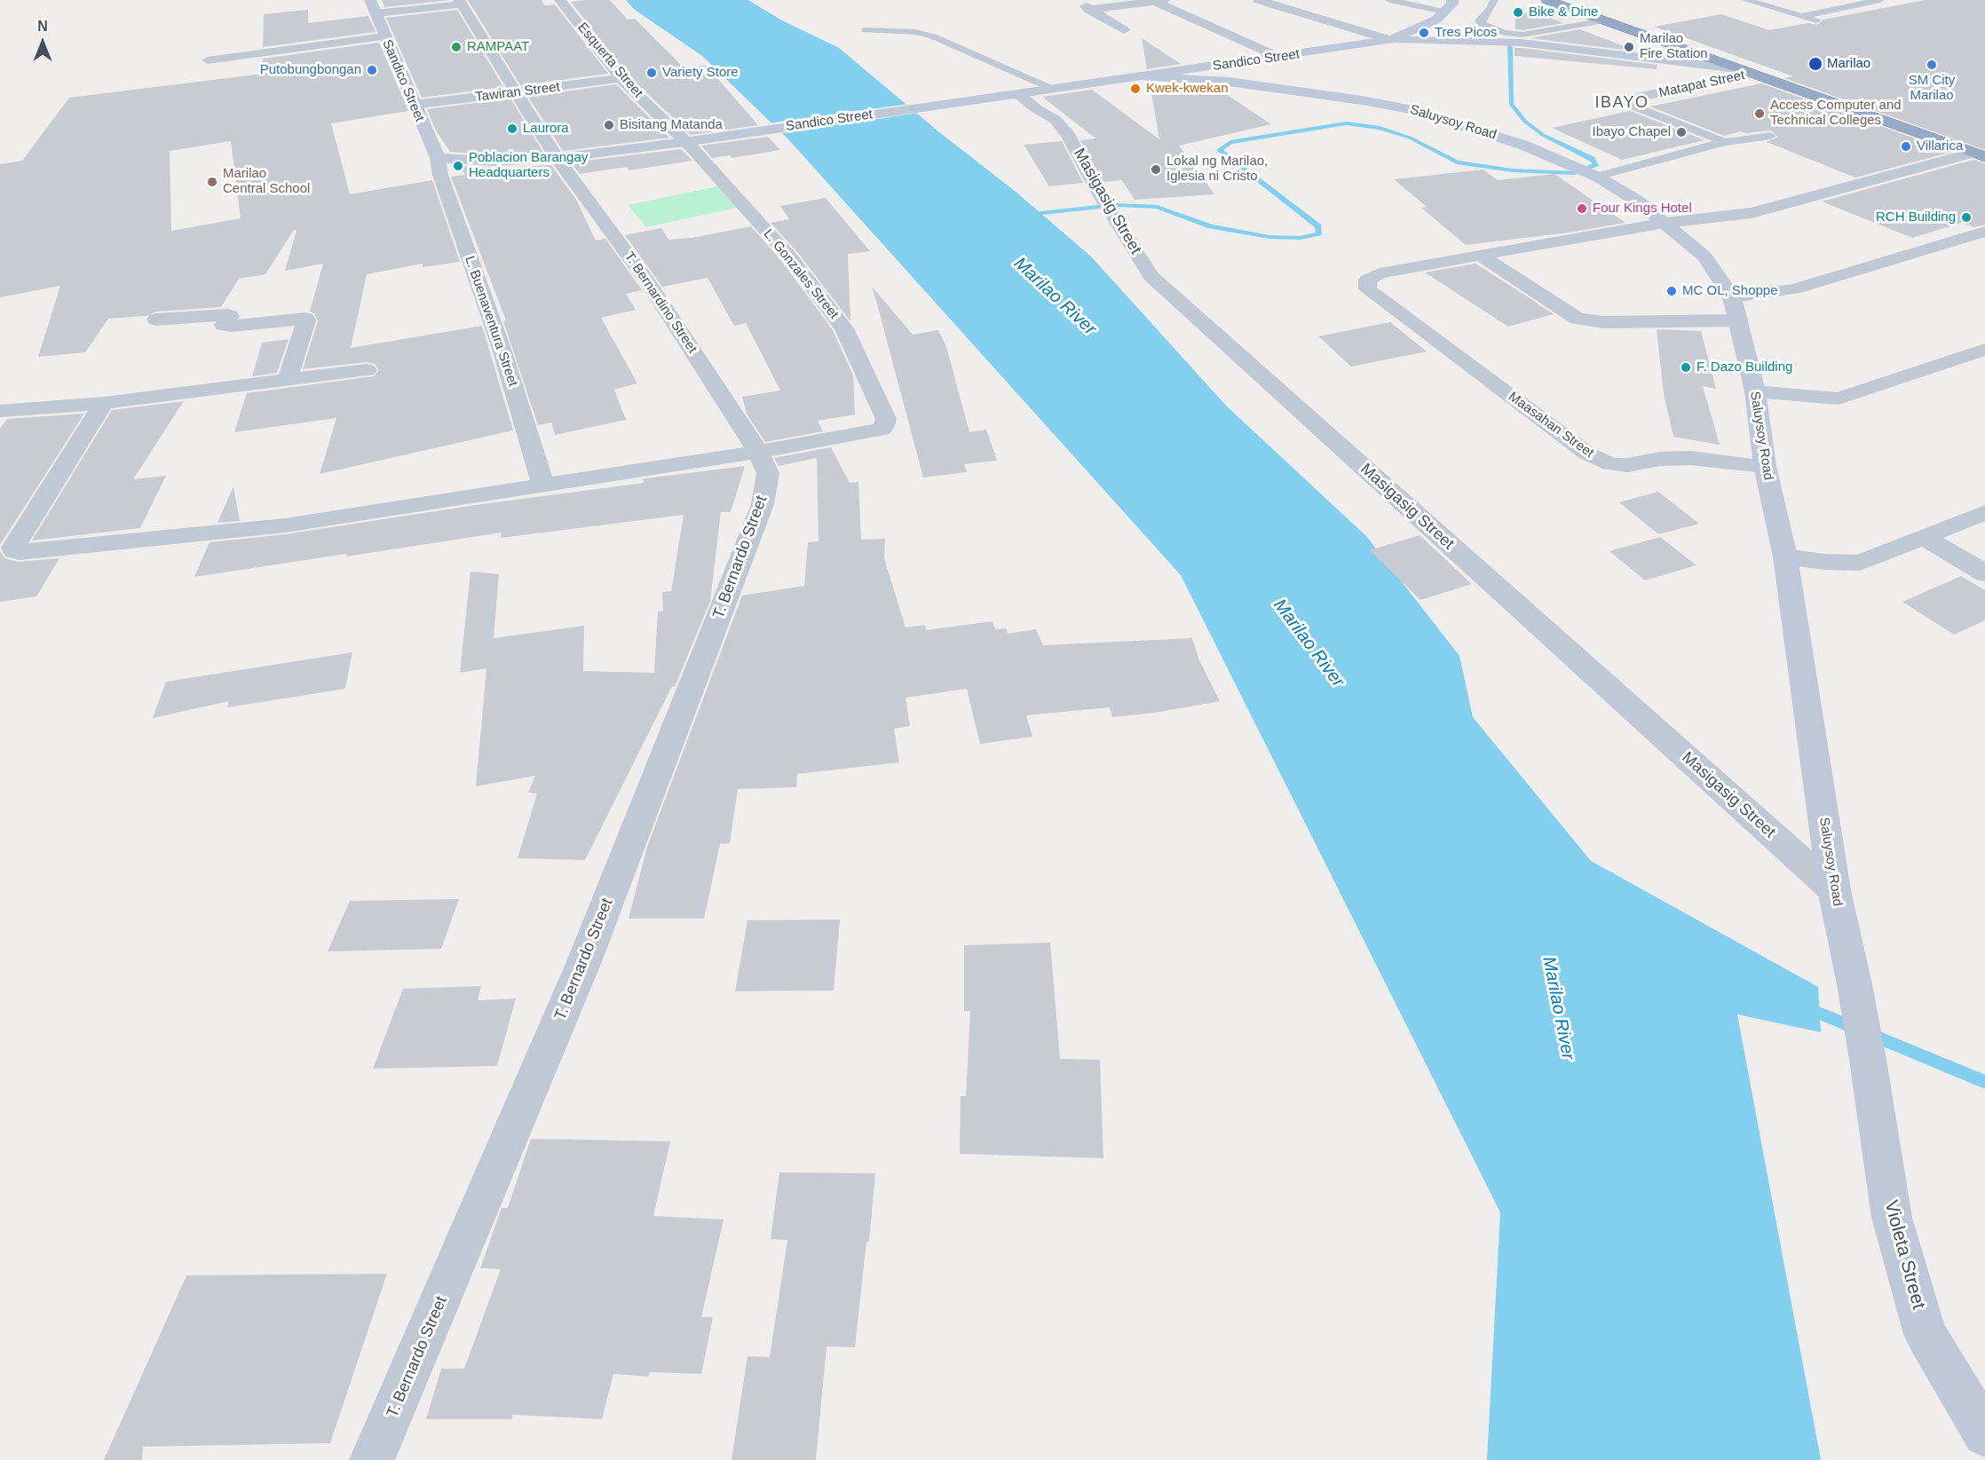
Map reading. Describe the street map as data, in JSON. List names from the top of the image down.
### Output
{
  "streets": {
    "main road": ["Sandico Street", "Saluysoy Road", "Violeta Street"],
    "street": [
      "Esquerta Street",
      "Matapat Street",
      "Tawiran Street",
      "Masigasig Street",
      "L. Gonzales Street",
      "T. Bernardino Street",
      "L. Buenaventura Street",
      "Maasahan Street",
      "T. Bernardo Street"
    ]
  },
  "crossings": [
    ["Esquerta Street", "Sandico Street"],
    ["Esquerta Street", "Tawiran Street"],
    ["Esquerta Street", "L. Gonzales Street"],
    ["Sandico Street", "Tawiran Street"],
    ["Sandico Street", "Saluysoy Road"],
    ["Sandico Street", "Masigasig Street"],
    ["Sandico Street", "L. Gonzales Street"],
    ["Sandico Street", "T. Bernardino Street"],
    ["Sandico Street", "L. Buenaventura Street"],
    ["Tawiran Street", "T. Bernardino Street"],
    ["Saluysoy Road", "Masigasig Street"],
    ["Saluysoy Road", "Maasahan Street"],
    ["Saluysoy Road", "Violeta Street"],
    ["L. Gonzales Street", "T. Bernardino Street"],
    ["L. Gonzales Street", "T. Bernardo Street"],
    ["T. Bernardino Street", "T. Bernardo Street"]
  ],
  "districts": ["IBAYO"],
  "water": ["Marilao River"],
  "places": [
    "Bike & Dine",
    "Tres Picos",
    "RAMPAAT",
    "Marilao Fire Station",
    "Marilao",
    "SM City Marilao",
    "Putobungbongan",
    "Variety Store",
    "Kwek-kwekan",
    "Access Computer and Technical Colleges",
    "Bisitang Matanda",
    "Laurora",
    "Ibayo Chapel",
    "Villarica",
    "Poblacion Barangay Headquarters",
    "Lokal ng Marilao, Iglesia ni Cristo",
    "Marilao Central School",
    "Four Kings Hotel",
    "RCH Building",
    "MC OL, Shoppe",
    "F. Dazo Building"
  ],
  "north": "top"
}
